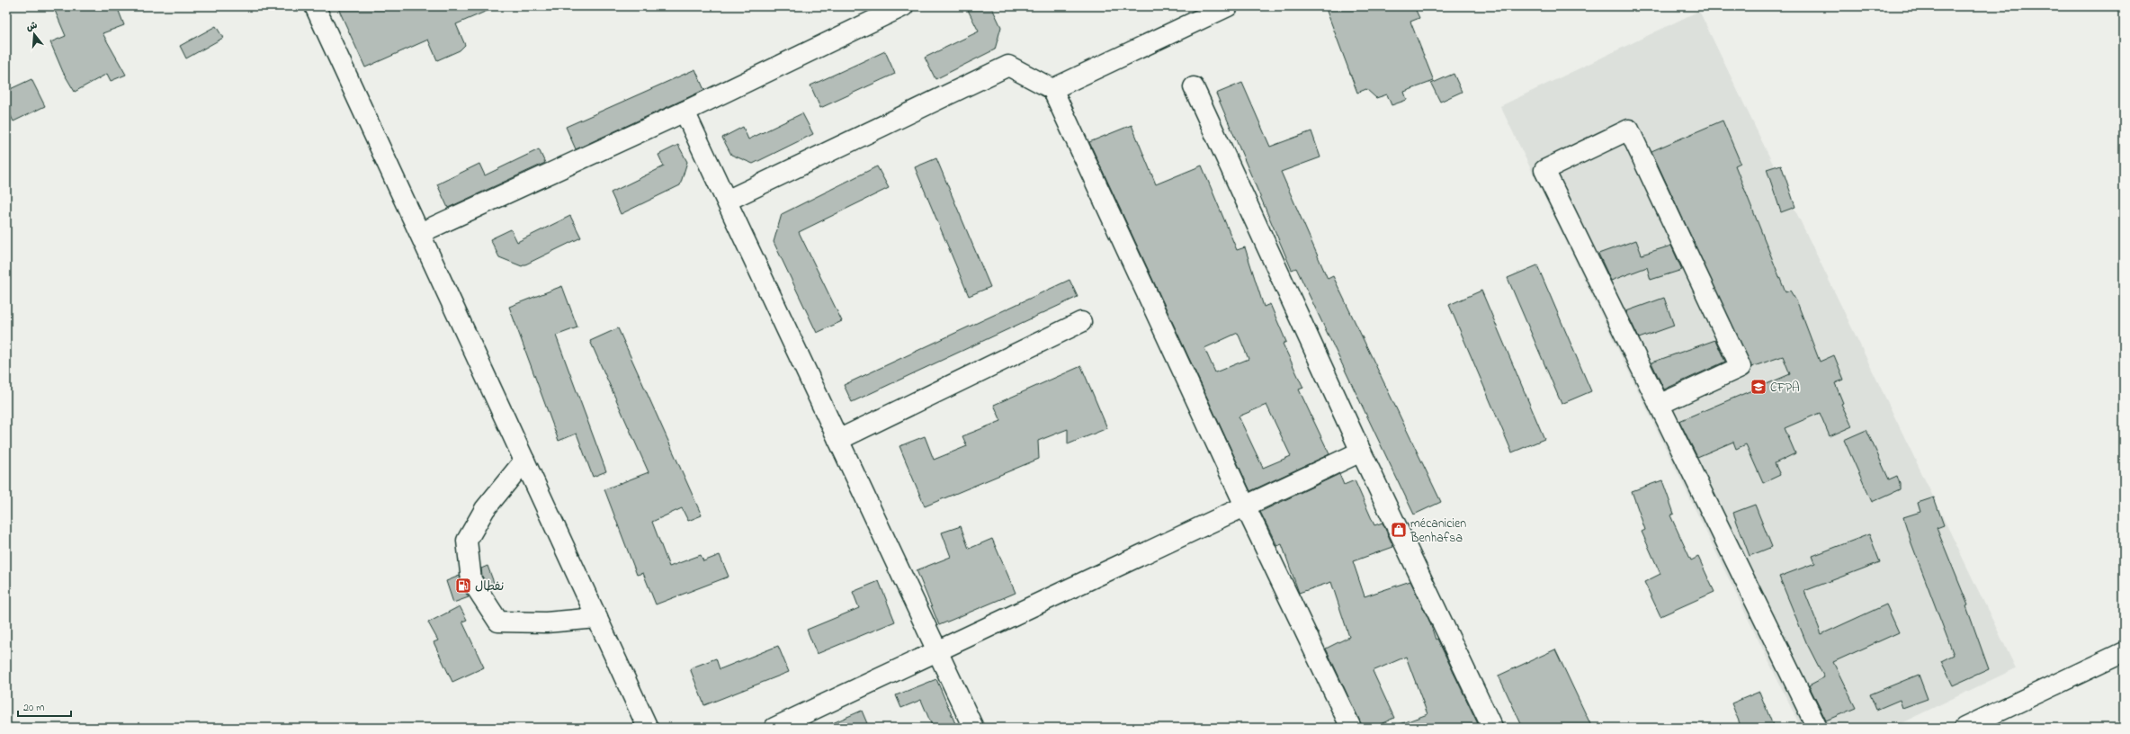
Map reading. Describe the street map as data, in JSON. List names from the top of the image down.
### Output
{
  "places": {
    "school or university": ["CFPA"],
    "shop": ["mécanicien Benhafsa"],
    "fuel station": ["نفطال"]
  },
  "scale_bar": "20 m",
  "north": "top"
}
